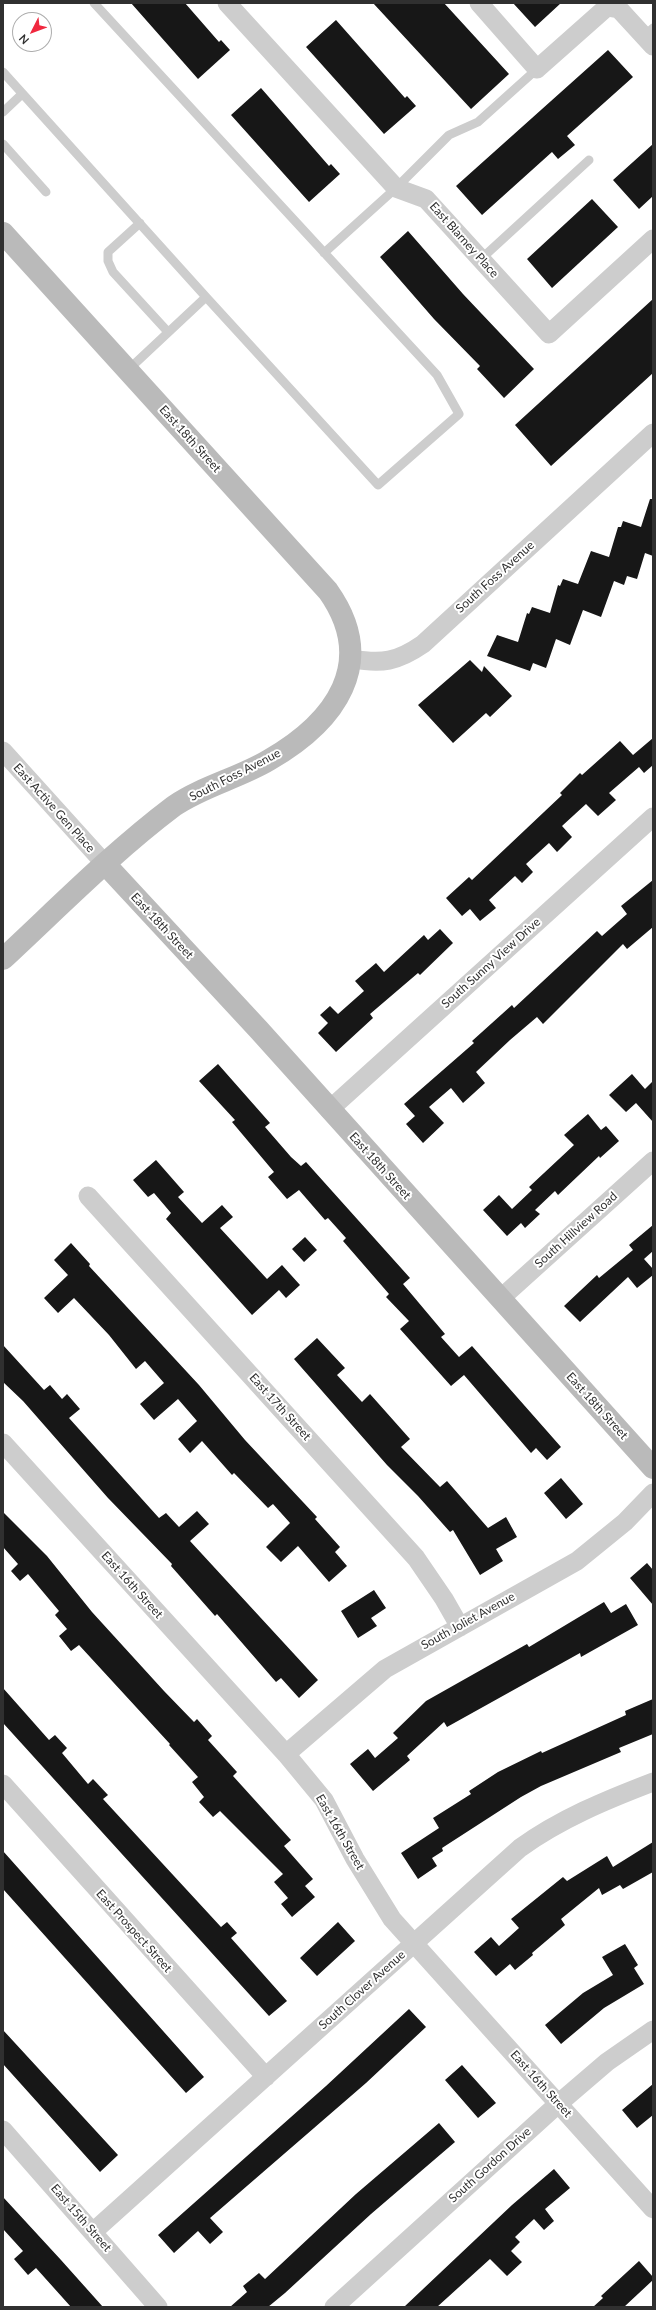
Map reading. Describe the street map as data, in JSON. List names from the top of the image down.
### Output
{
  "streets": {
    "street": [
      "East Blarney Place",
      "East 18th Street",
      "South Foss Avenue",
      "East Active Gen Place",
      "South Sunny View Drive",
      "South Hillview Road",
      "East 17th Street",
      "East 16th Street",
      "South Joliet Avenue",
      "East Prospect Street",
      "South Clover Avenue",
      "South Gordon Drive",
      "East 15th Street"
    ]
  },
  "crossings": [
    ["East 18th Street", "South Foss Avenue"],
    ["East 18th Street", "East Active Gen Place"],
    ["East 18th Street", "South Sunny View Drive"],
    ["East 18th Street", "South Hillview Road"],
    ["South Foss Avenue", "East Active Gen Place"],
    ["East 17th Street", "South Joliet Avenue"],
    ["East 16th Street", "South Joliet Avenue"],
    ["East 16th Street", "South Clover Avenue"],
    ["East 16th Street", "South Gordon Drive"],
    ["East Prospect Street", "South Clover Avenue"],
    ["South Clover Avenue", "East 15th Street"]
  ],
  "north": "bottom left"
}
